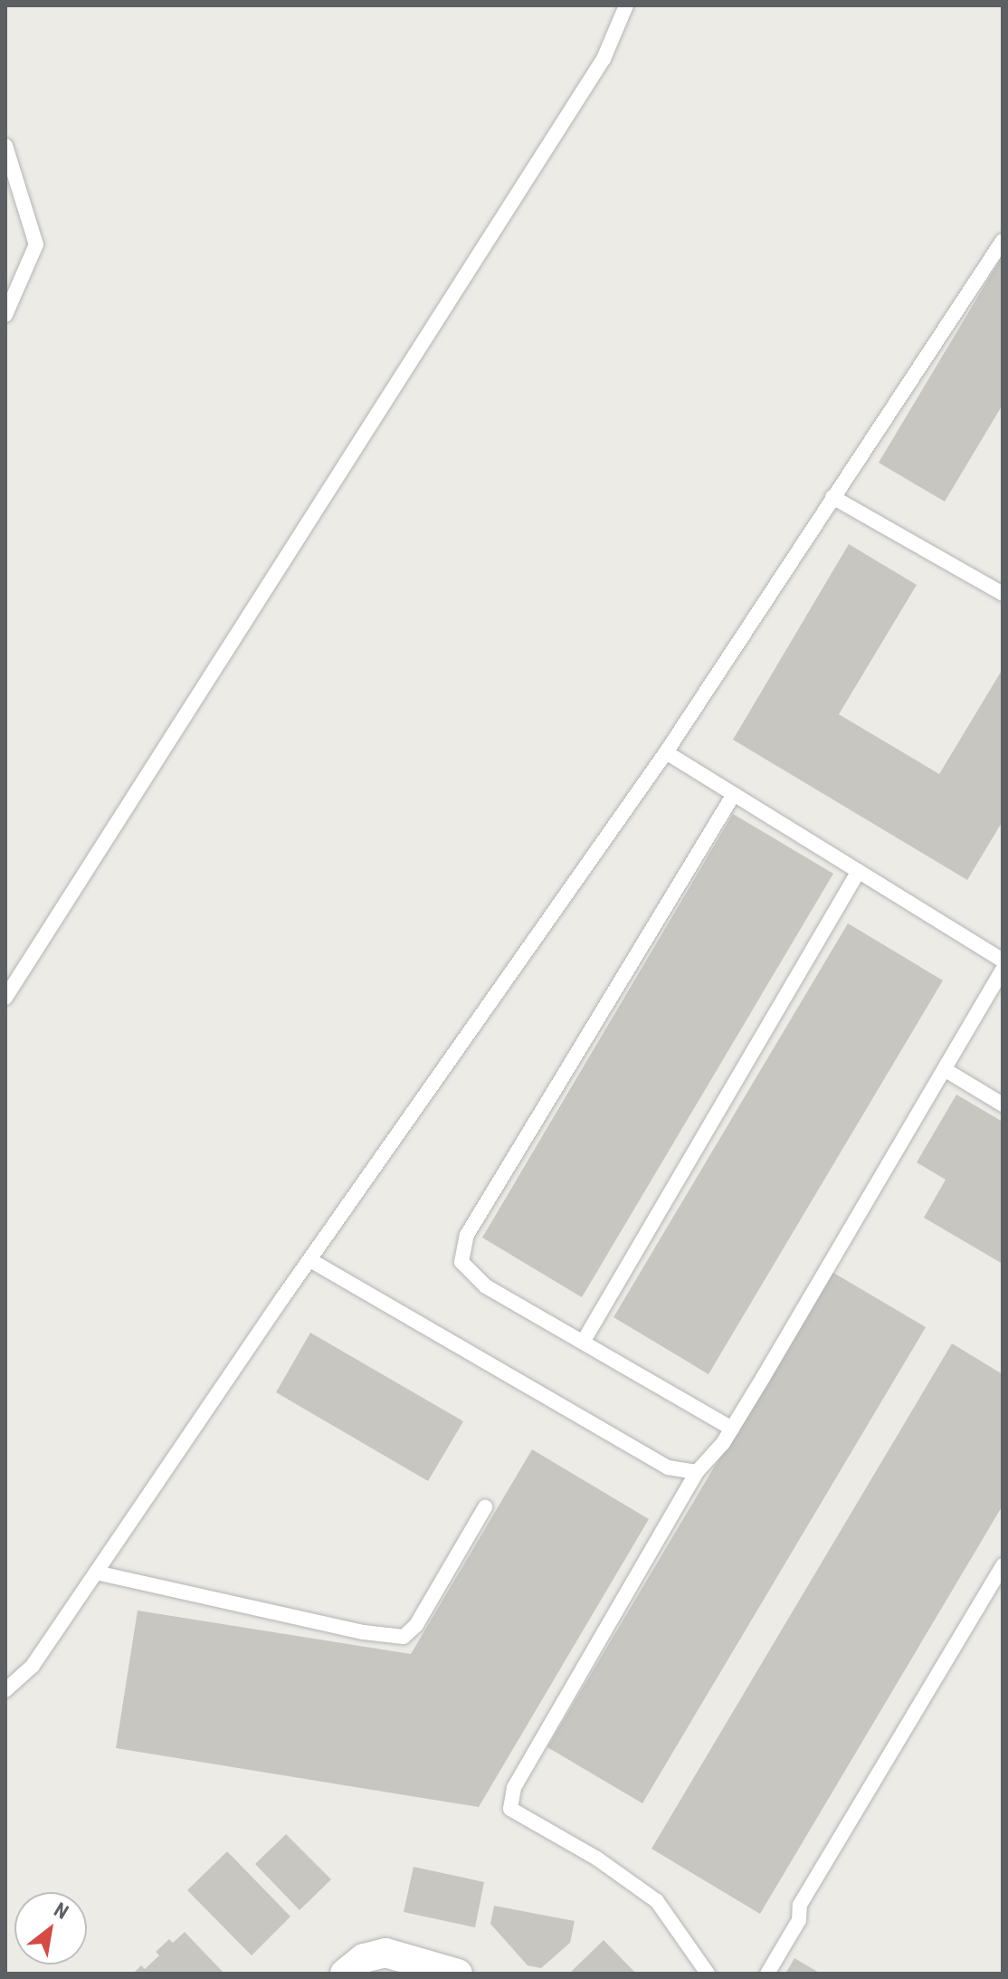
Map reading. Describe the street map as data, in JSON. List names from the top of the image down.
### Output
{
  "north": "top right"
}
